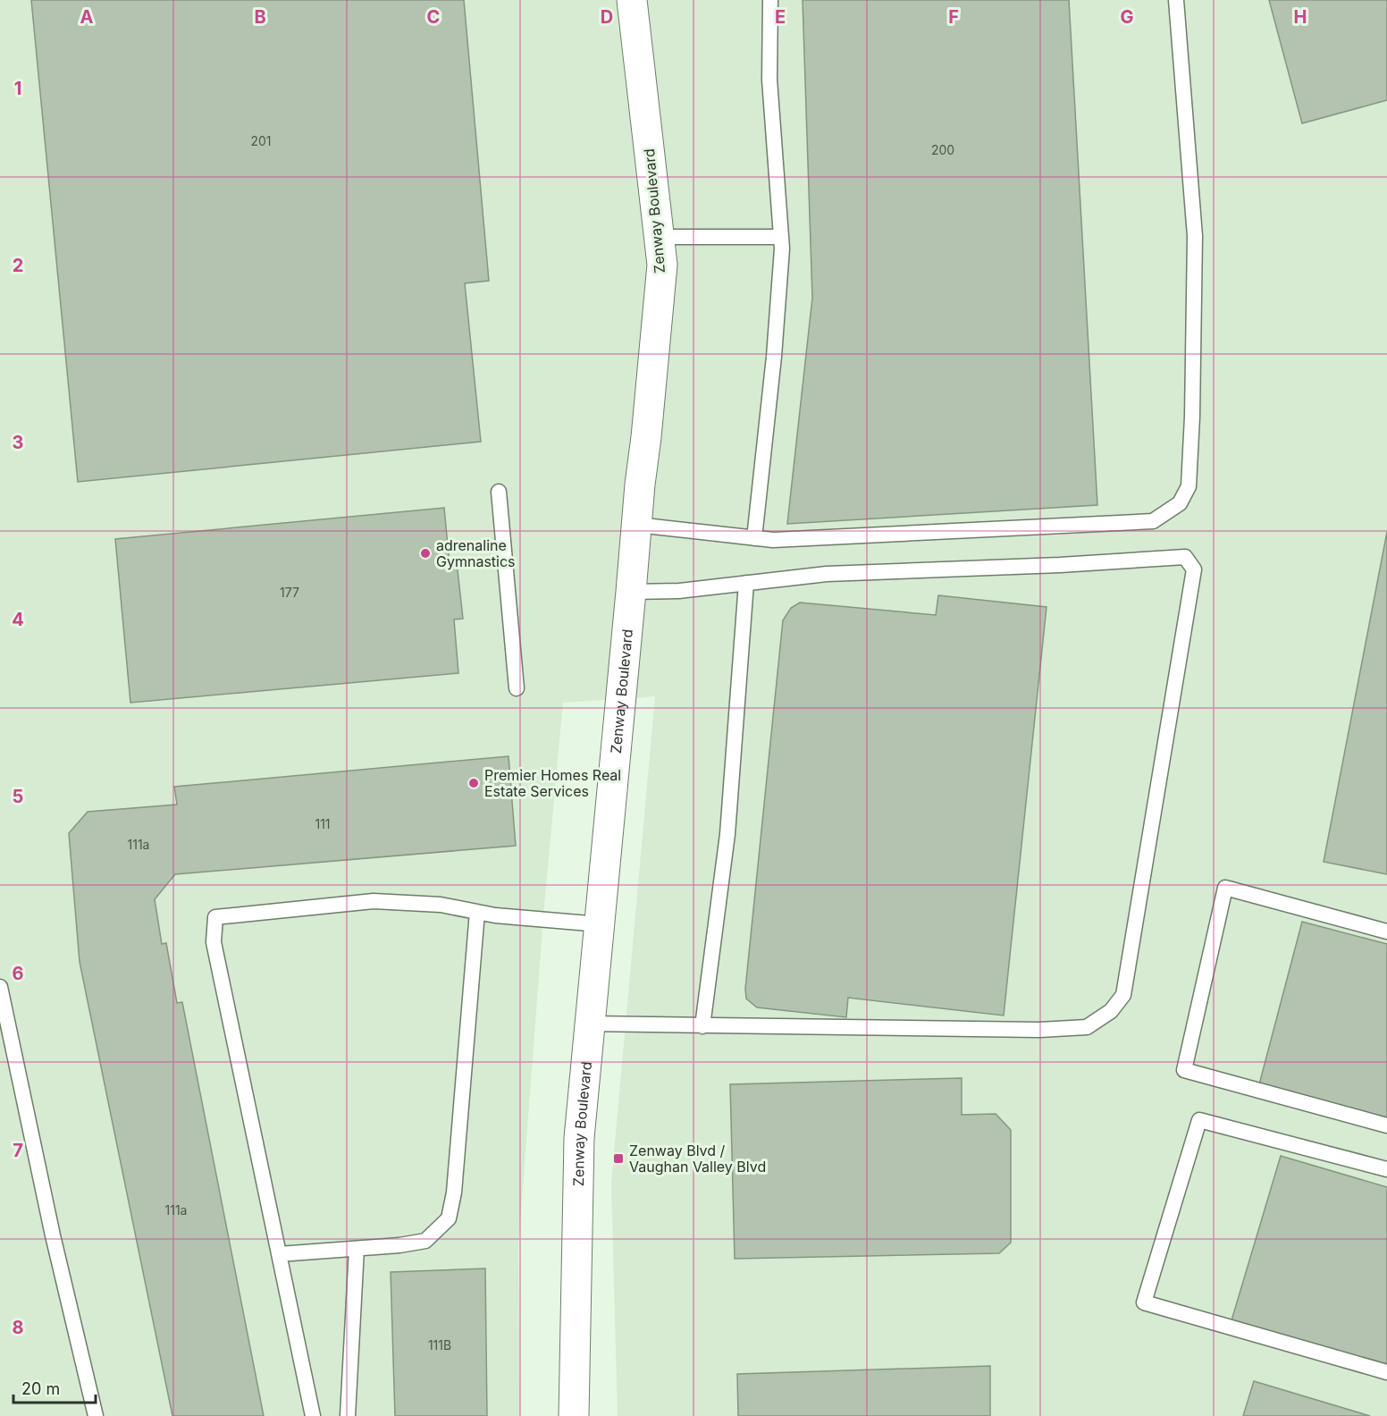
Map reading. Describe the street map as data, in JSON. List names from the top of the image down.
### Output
{
  "streets": {
    "street": ["Zenway Boulevard"]
  },
  "places": {
    "other": ["adrenaline Gymnastics", "Premier Homes Real Estate Services"],
    "transit": ["Zenway Blvd / Vaughan Valley Blvd"]
  },
  "house_numbers": [
    "201",
    "200",
    "177",
    "111",
    "111a",
    "111a",
    "111B"
  ],
  "scale_bar": "20 m",
  "grid": {
    "columns": [
      "A",
      "B",
      "C",
      "D",
      "E",
      "F",
      "G",
      "H"
    ],
    "rows": [
      "1",
      "2",
      "3",
      "4",
      "5",
      "6",
      "7",
      "8"
    ]
  }
}
